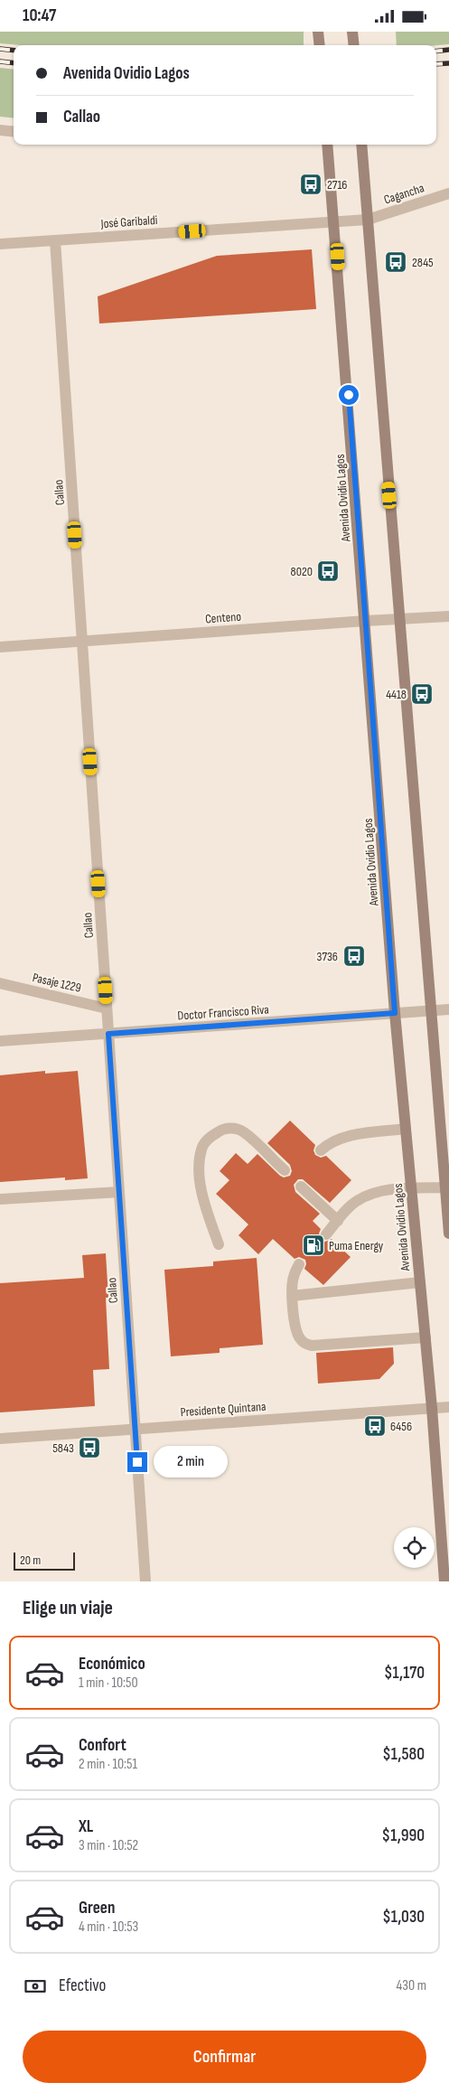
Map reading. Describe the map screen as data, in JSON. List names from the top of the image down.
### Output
{
  "streets": {
    "main road": ["Avenida Ovidio Lagos"],
    "street": [
      "Cagancha",
      "José Garibaldi",
      "Callao",
      "Centeno",
      "Pasaje 1229",
      "Doctor Francisco Riva",
      "Presidente Quintana"
    ]
  },
  "crossings": [
    ["Cagancha", "José Garibaldi"],
    ["José Garibaldi", "Callao"],
    ["José Garibaldi", "Avenida Ovidio Lagos"],
    ["Callao", "Centeno"],
    ["Callao", "Pasaje 1229"],
    ["Callao", "Doctor Francisco Riva"],
    ["Callao", "Presidente Quintana"],
    ["Avenida Ovidio Lagos", "Centeno"],
    ["Avenida Ovidio Lagos", "Doctor Francisco Riva"],
    ["Avenida Ovidio Lagos", "Presidente Quintana"]
  ],
  "places": {
    "bus stop": [
      "2716",
      "2845",
      "8020",
      "4418",
      "3736",
      "6456",
      "5843"
    ],
    "fuel station": ["Puma Energy"]
  },
  "scale_bar": "20 m",
  "page": {
    "status": "10:47",
    "banner": ["Avenida Ovidio Lagos", "Callao"],
    "bubble": "2 min",
    "scale": "20 m",
    "heading": "Elige un viaje",
    "list": [
      {
        "name": "Económico",
        "note": "1 min · 10:50",
        "value": "$1,170"
      },
      {
        "name": "Confort",
        "note": "2 min · 10:51",
        "value": "$1,580"
      },
      {
        "name": "XL",
        "note": "3 min · 10:52",
        "value": "$1,990"
      },
      {
        "name": "Green",
        "note": "4 min · 10:53",
        "value": "$1,030"
      }
    ],
    "pay": ["Efectivo", "430 m"],
    "buttons": "Confirmar"
  }
}
